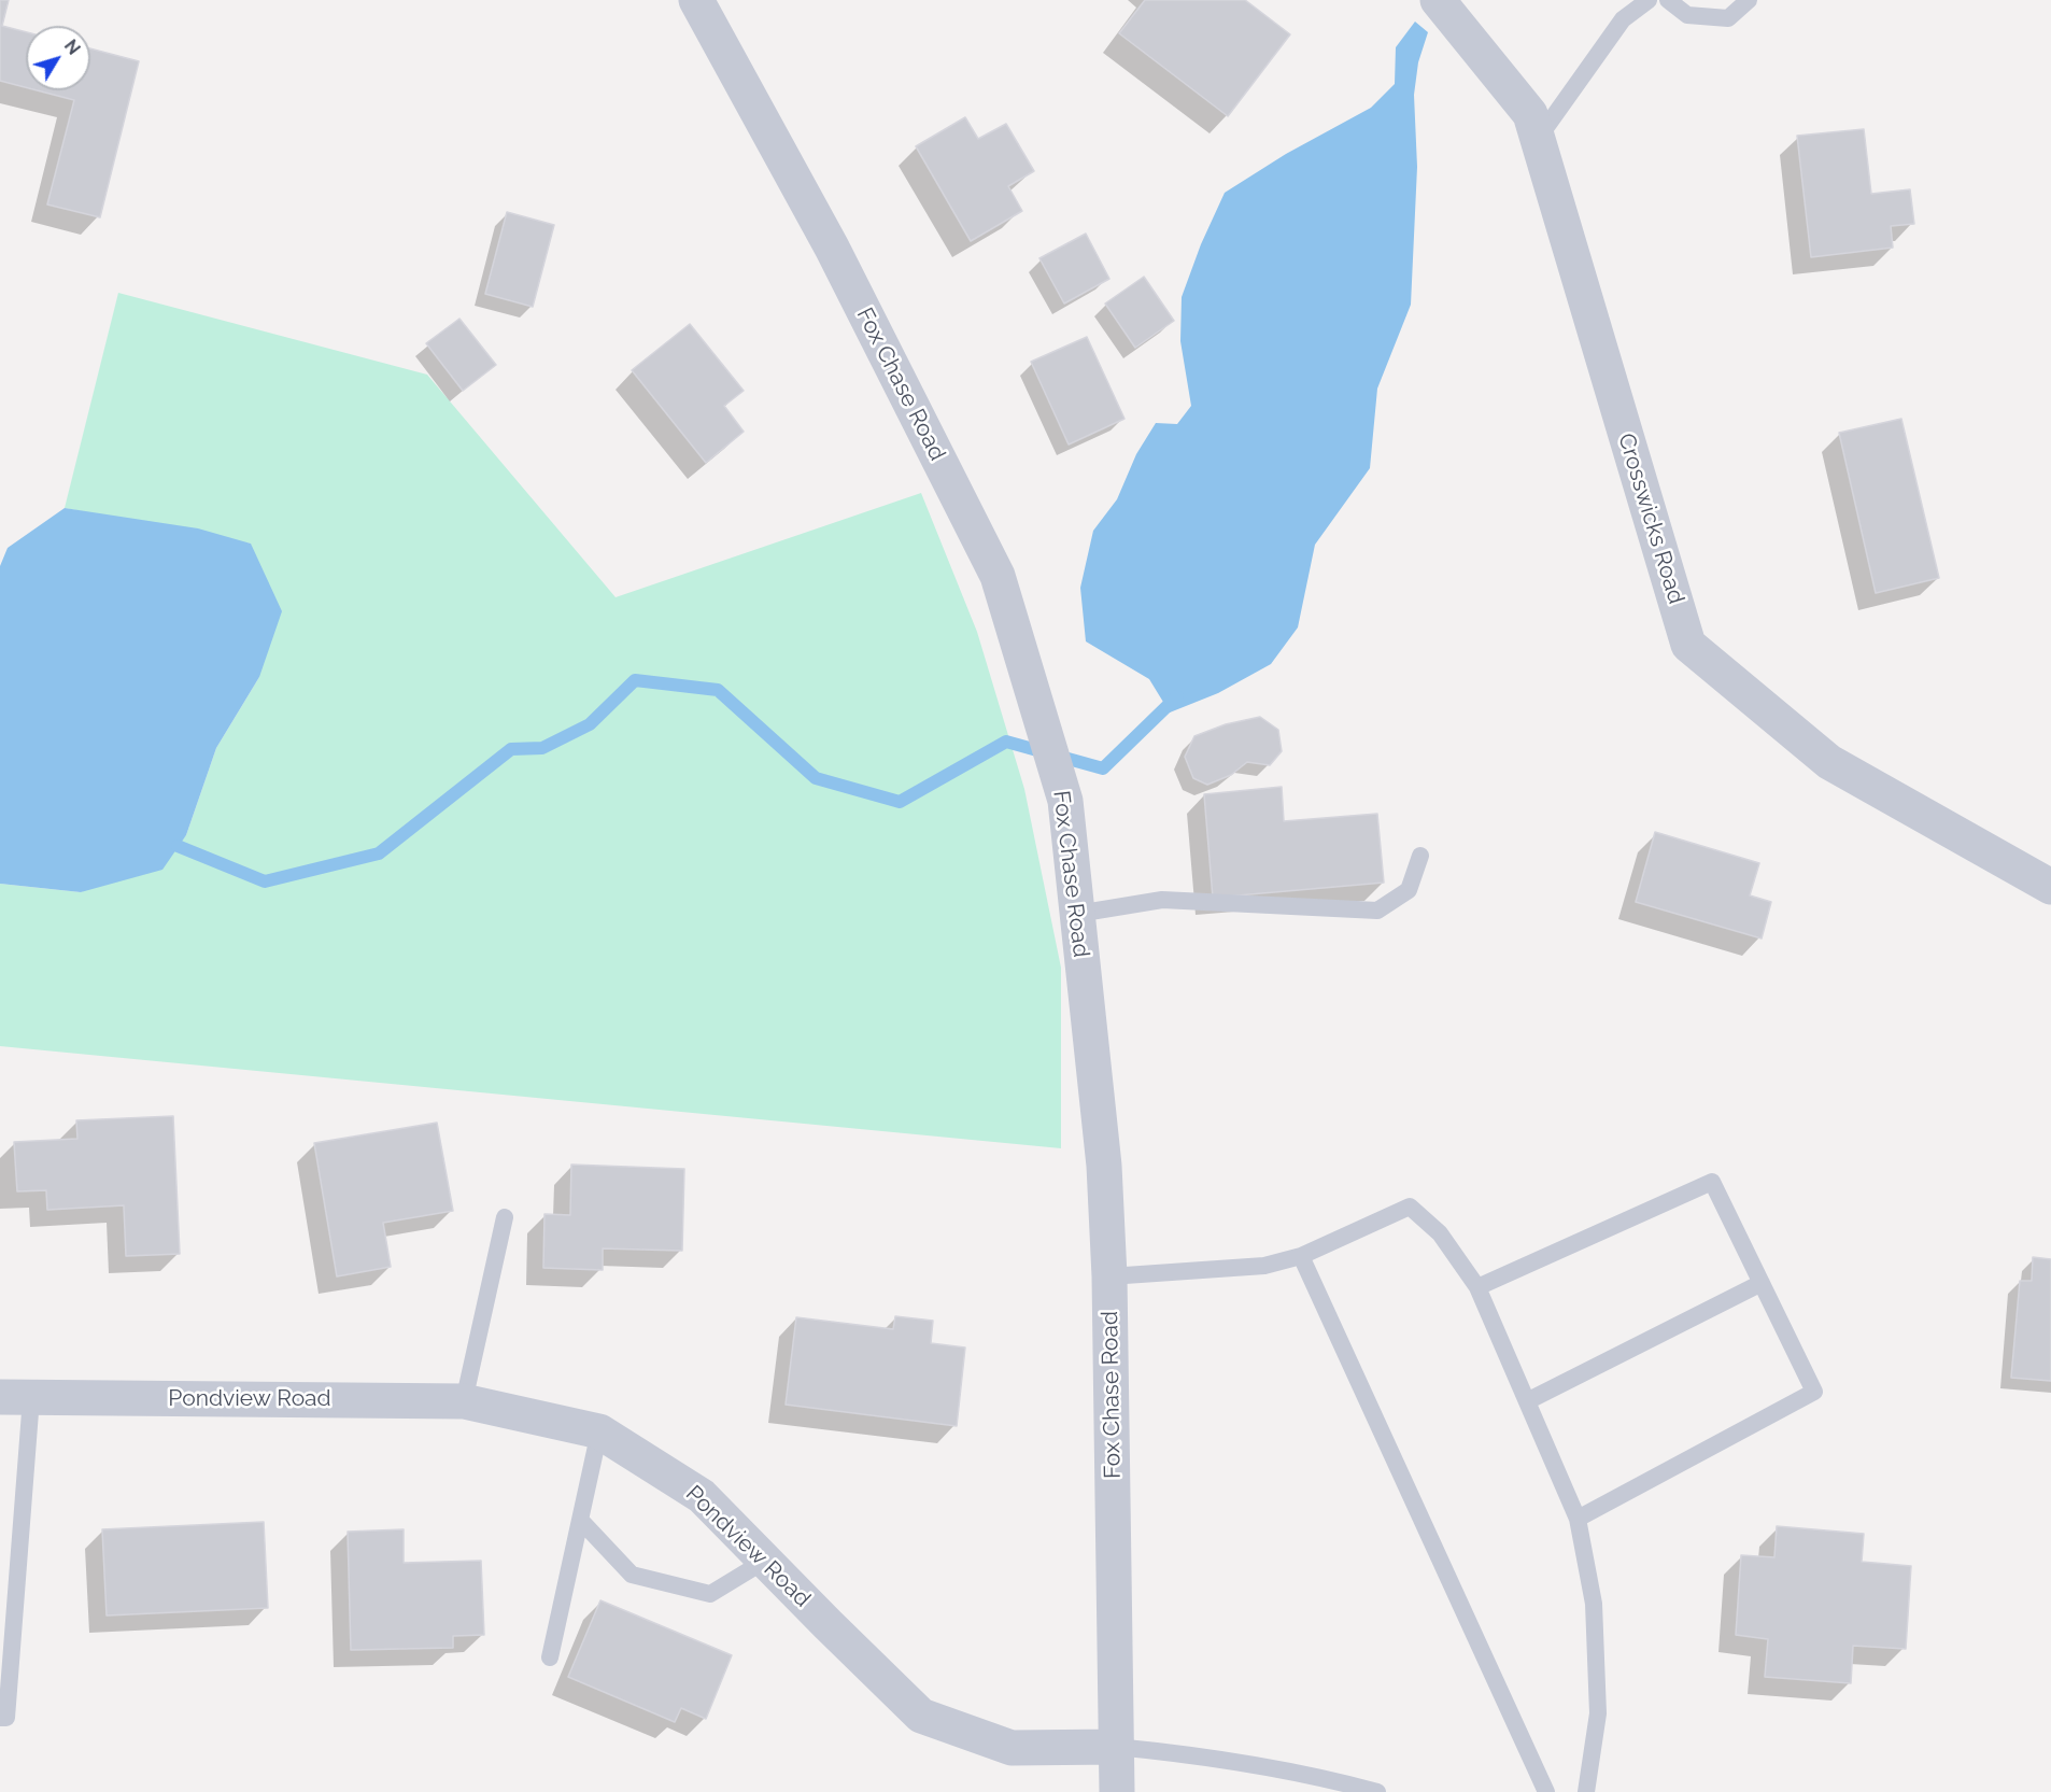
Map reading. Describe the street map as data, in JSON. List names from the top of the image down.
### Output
{
  "streets": {
    "street": ["Fox Chase Road", "Crosswicks Road", "Pondview Road"]
  },
  "crossings": [
    ["Fox Chase Road", "Pondview Road"]
  ],
  "north": "top right"
}
